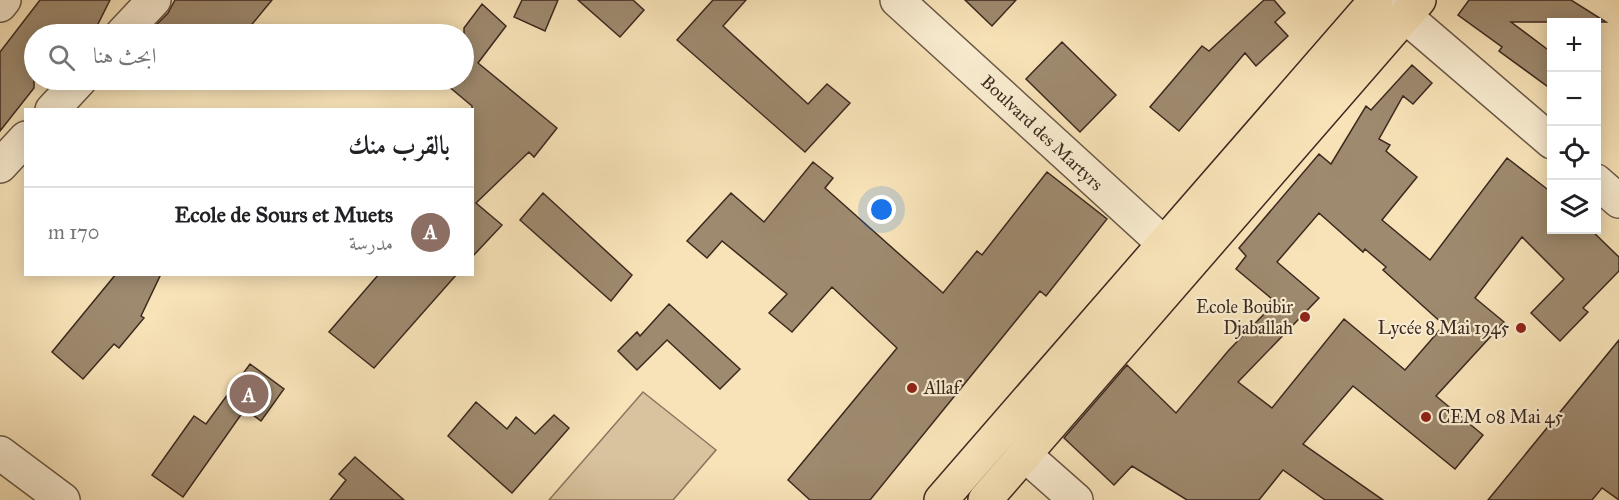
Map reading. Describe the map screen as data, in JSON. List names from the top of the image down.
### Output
{
  "streets": {
    "street": ["Boulvard des Martyrs"]
  },
  "places": [
    "Ecole Boubir Djaballah",
    "Lycée 8 Mai 1945",
    "Allaf",
    "CEM 08 Mai 45"
  ],
  "page": {
    "map_buttons": ["+", "−"],
    "search": "ابحث هنا",
    "heading": "بالقرب منك",
    "list": [
      {
        "mark": "A",
        "name": "Ecole de Sours et Muets",
        "note": "مدرسة",
        "value": "170 m"
      }
    ],
    "pins": "A"
  }
}
